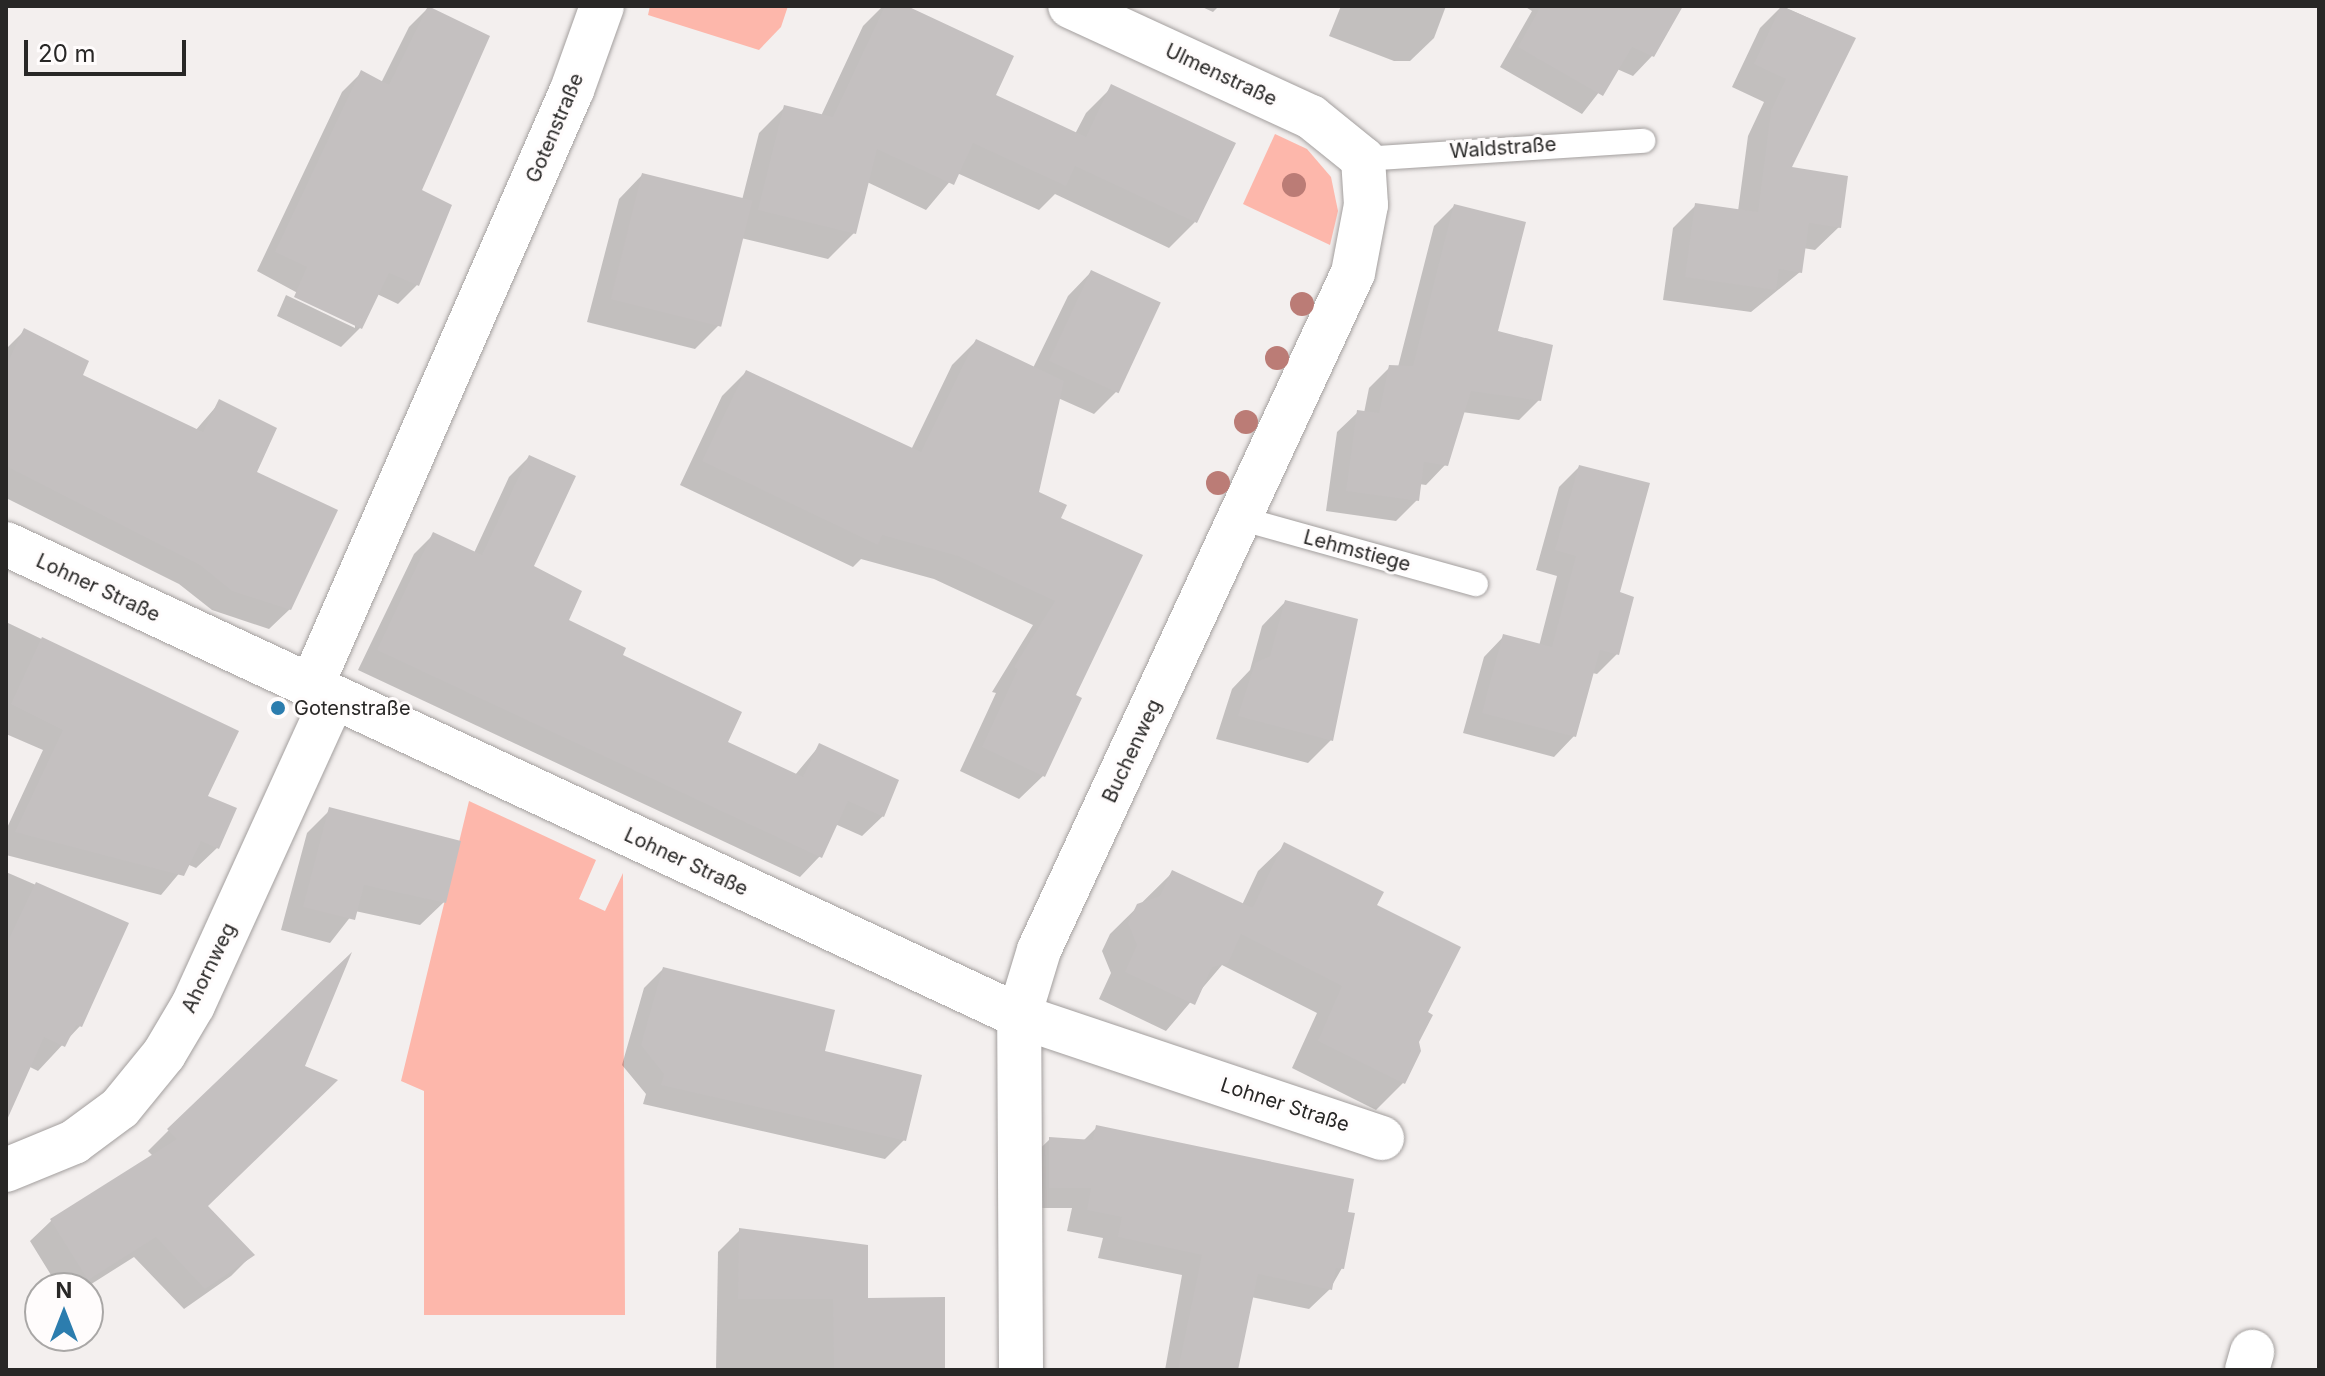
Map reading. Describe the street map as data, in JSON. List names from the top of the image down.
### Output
{
  "streets": {
    "street": [
      "Ulmenstraße",
      "Gotenstraße",
      "Lohner Straße",
      "Buchenweg",
      "Ahornweg"
    ],
    "lane": ["Waldstraße", "Lehmstiege"]
  },
  "crossings": [
    ["Ulmenstraße", "Waldstraße"],
    ["Ulmenstraße", "Buchenweg"],
    ["Gotenstraße", "Lohner Straße"],
    ["Gotenstraße", "Ahornweg"],
    ["Waldstraße", "Buchenweg"],
    ["Lehmstiege", "Buchenweg"],
    ["Lohner Straße", "Buchenweg"],
    ["Lohner Straße", "Ahornweg"]
  ],
  "places": ["Gotenstraße"],
  "scale_bar": "20 m",
  "north": "top"
}
